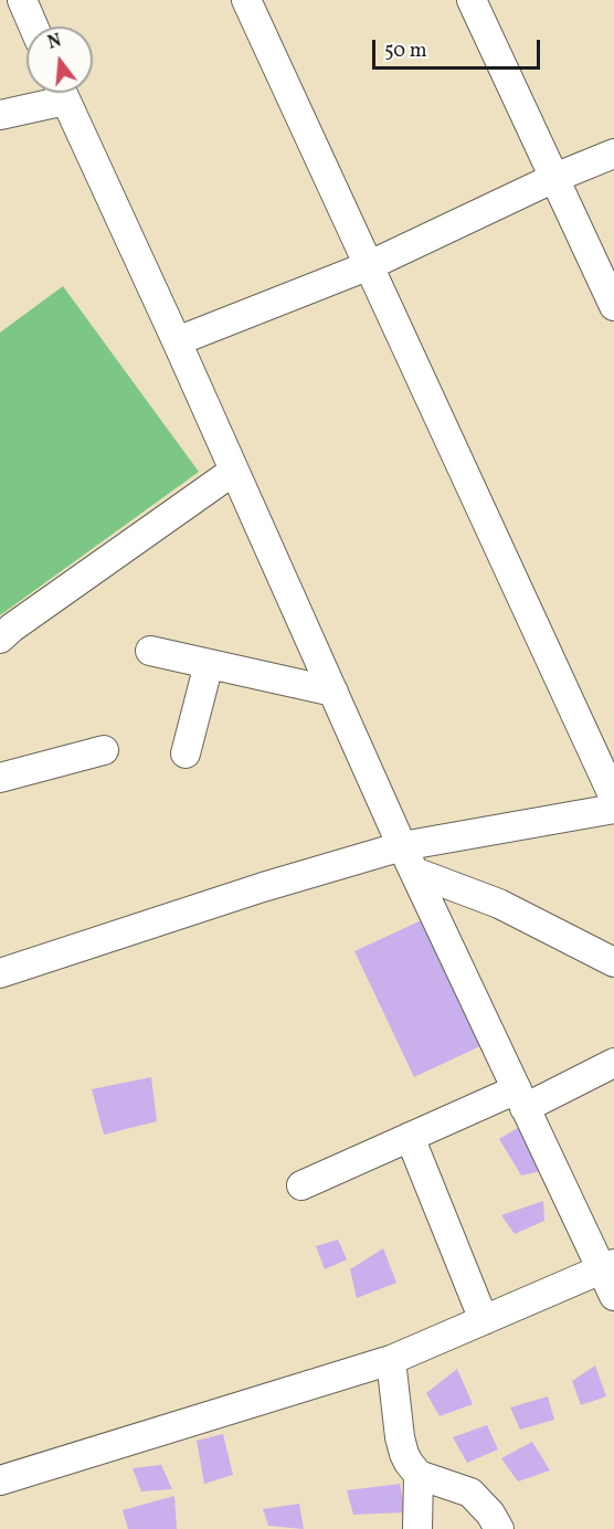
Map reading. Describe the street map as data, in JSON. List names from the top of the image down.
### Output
{
  "scale_bar": "50 m",
  "north": "top"
}
